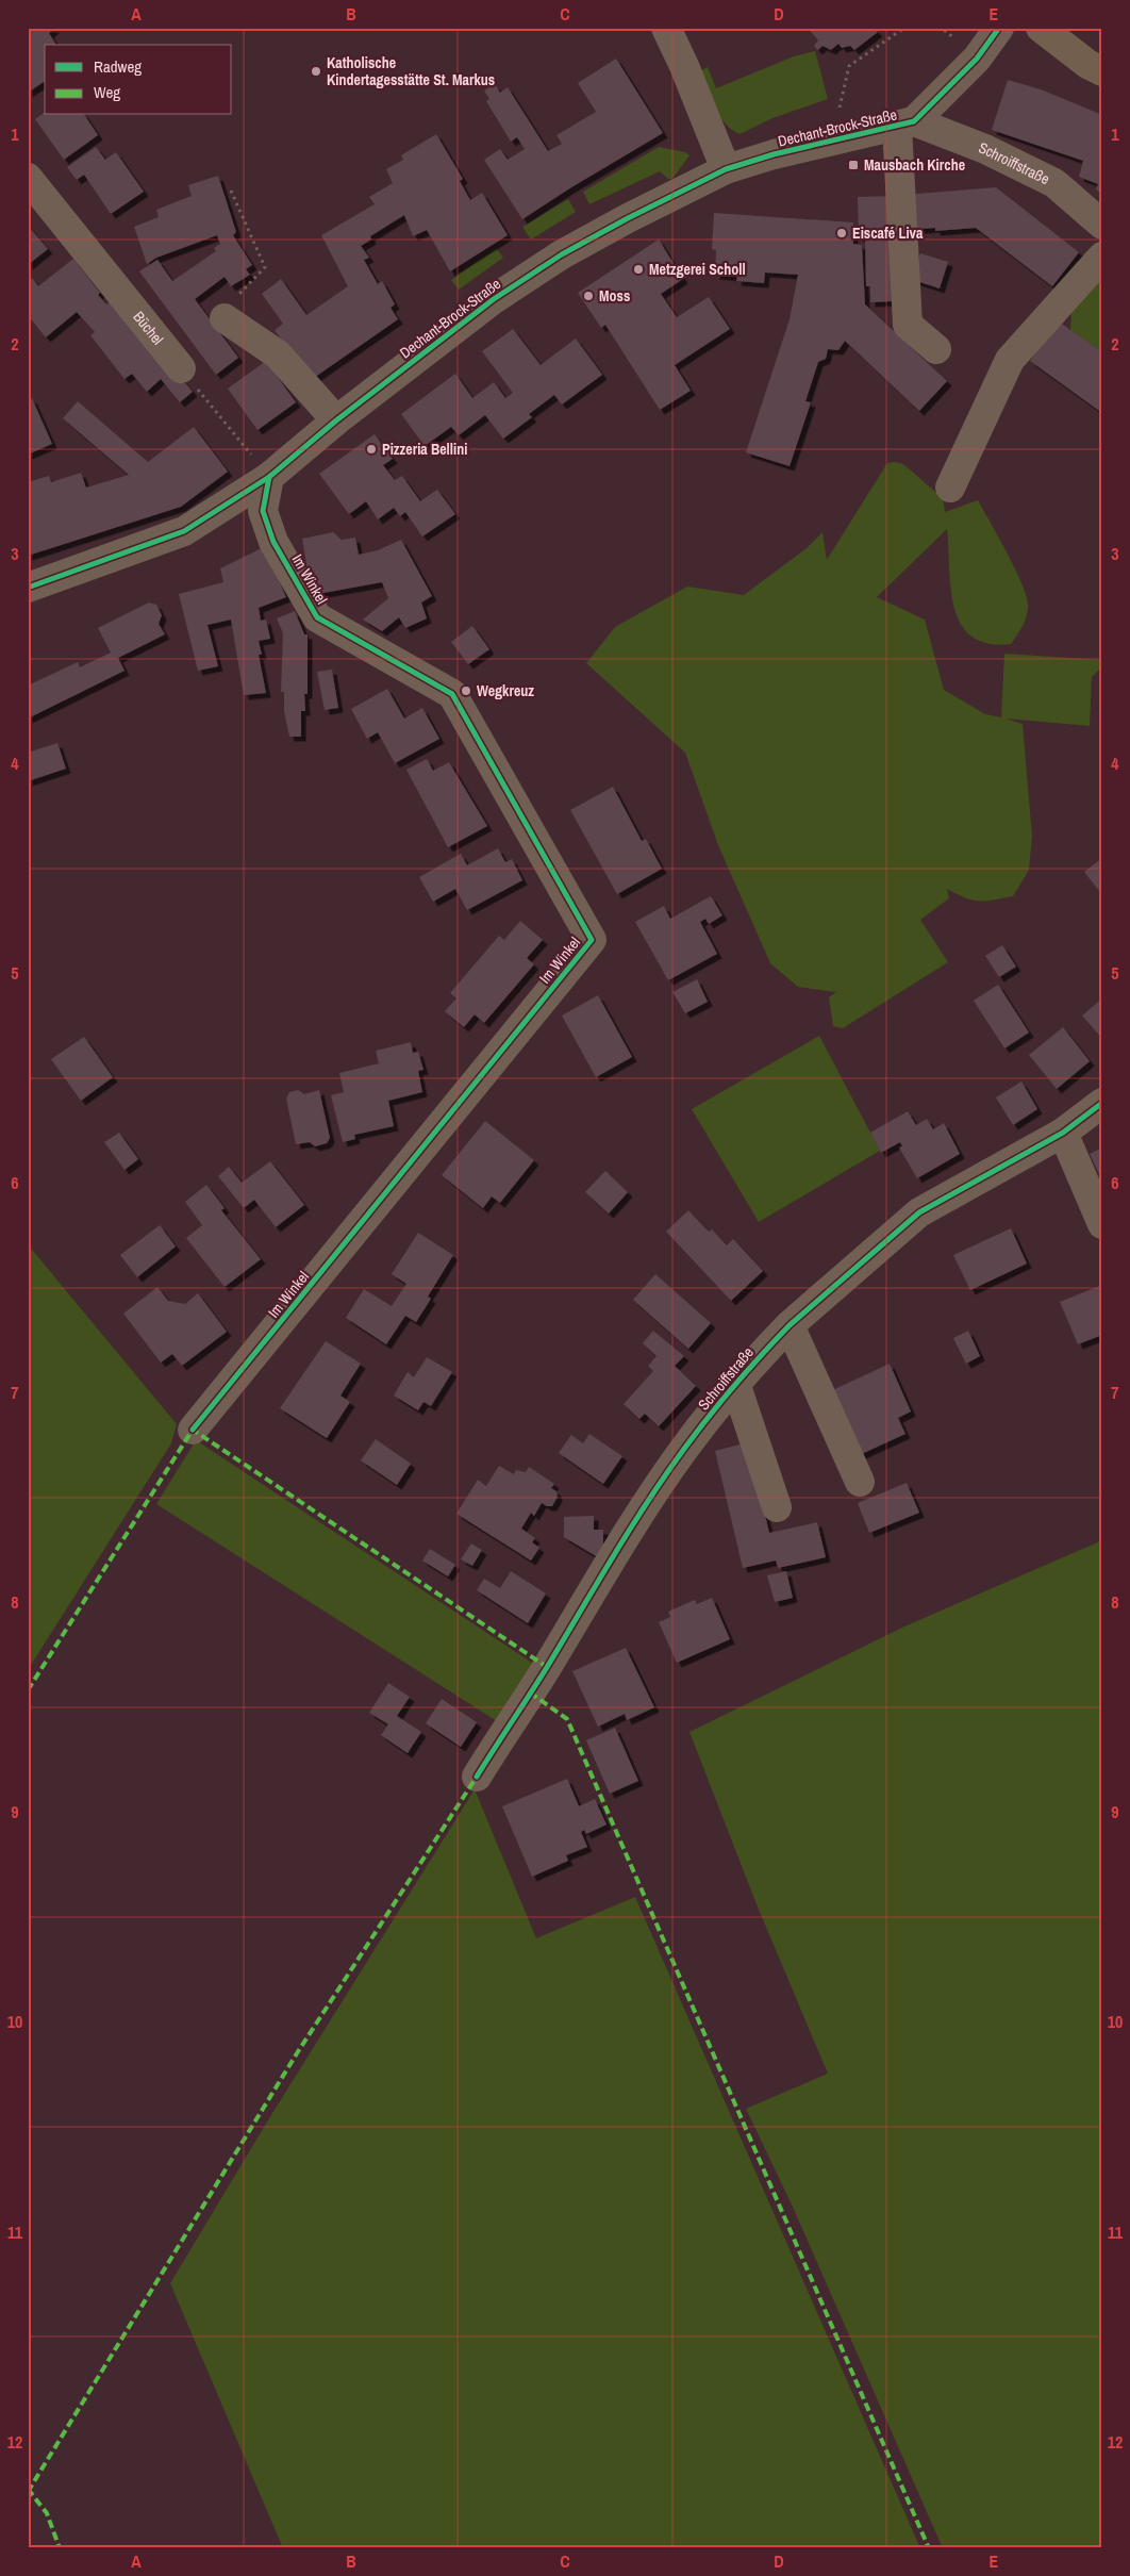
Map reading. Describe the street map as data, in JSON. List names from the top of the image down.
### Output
{
  "streets": {
    "street": [
      "Dechant-Brock-Straße",
      "Schroiffstraße",
      "Büchel",
      "Im Winkel"
    ]
  },
  "crossings": [
    ["Dechant-Brock-Straße", "Schroiffstraße"],
    ["Dechant-Brock-Straße", "Im Winkel"]
  ],
  "places": {
    "other": [
      "Katholische Kindertagesstätte St. Markus",
      "Eiscafé Liva",
      "Metzgerei Scholl",
      "Moss",
      "Pizzeria Bellini",
      "Wegkreuz"
    ],
    "transit": ["Mausbach Kirche"]
  },
  "legend": ["Radweg", "Weg"],
  "grid": {
    "columns": [
      "A",
      "B",
      "C",
      "D",
      "E"
    ],
    "rows": [
      "1",
      "2",
      "3",
      "4",
      "5",
      "6",
      "7",
      "8",
      "9",
      "10",
      "11",
      "12"
    ]
  }
}
